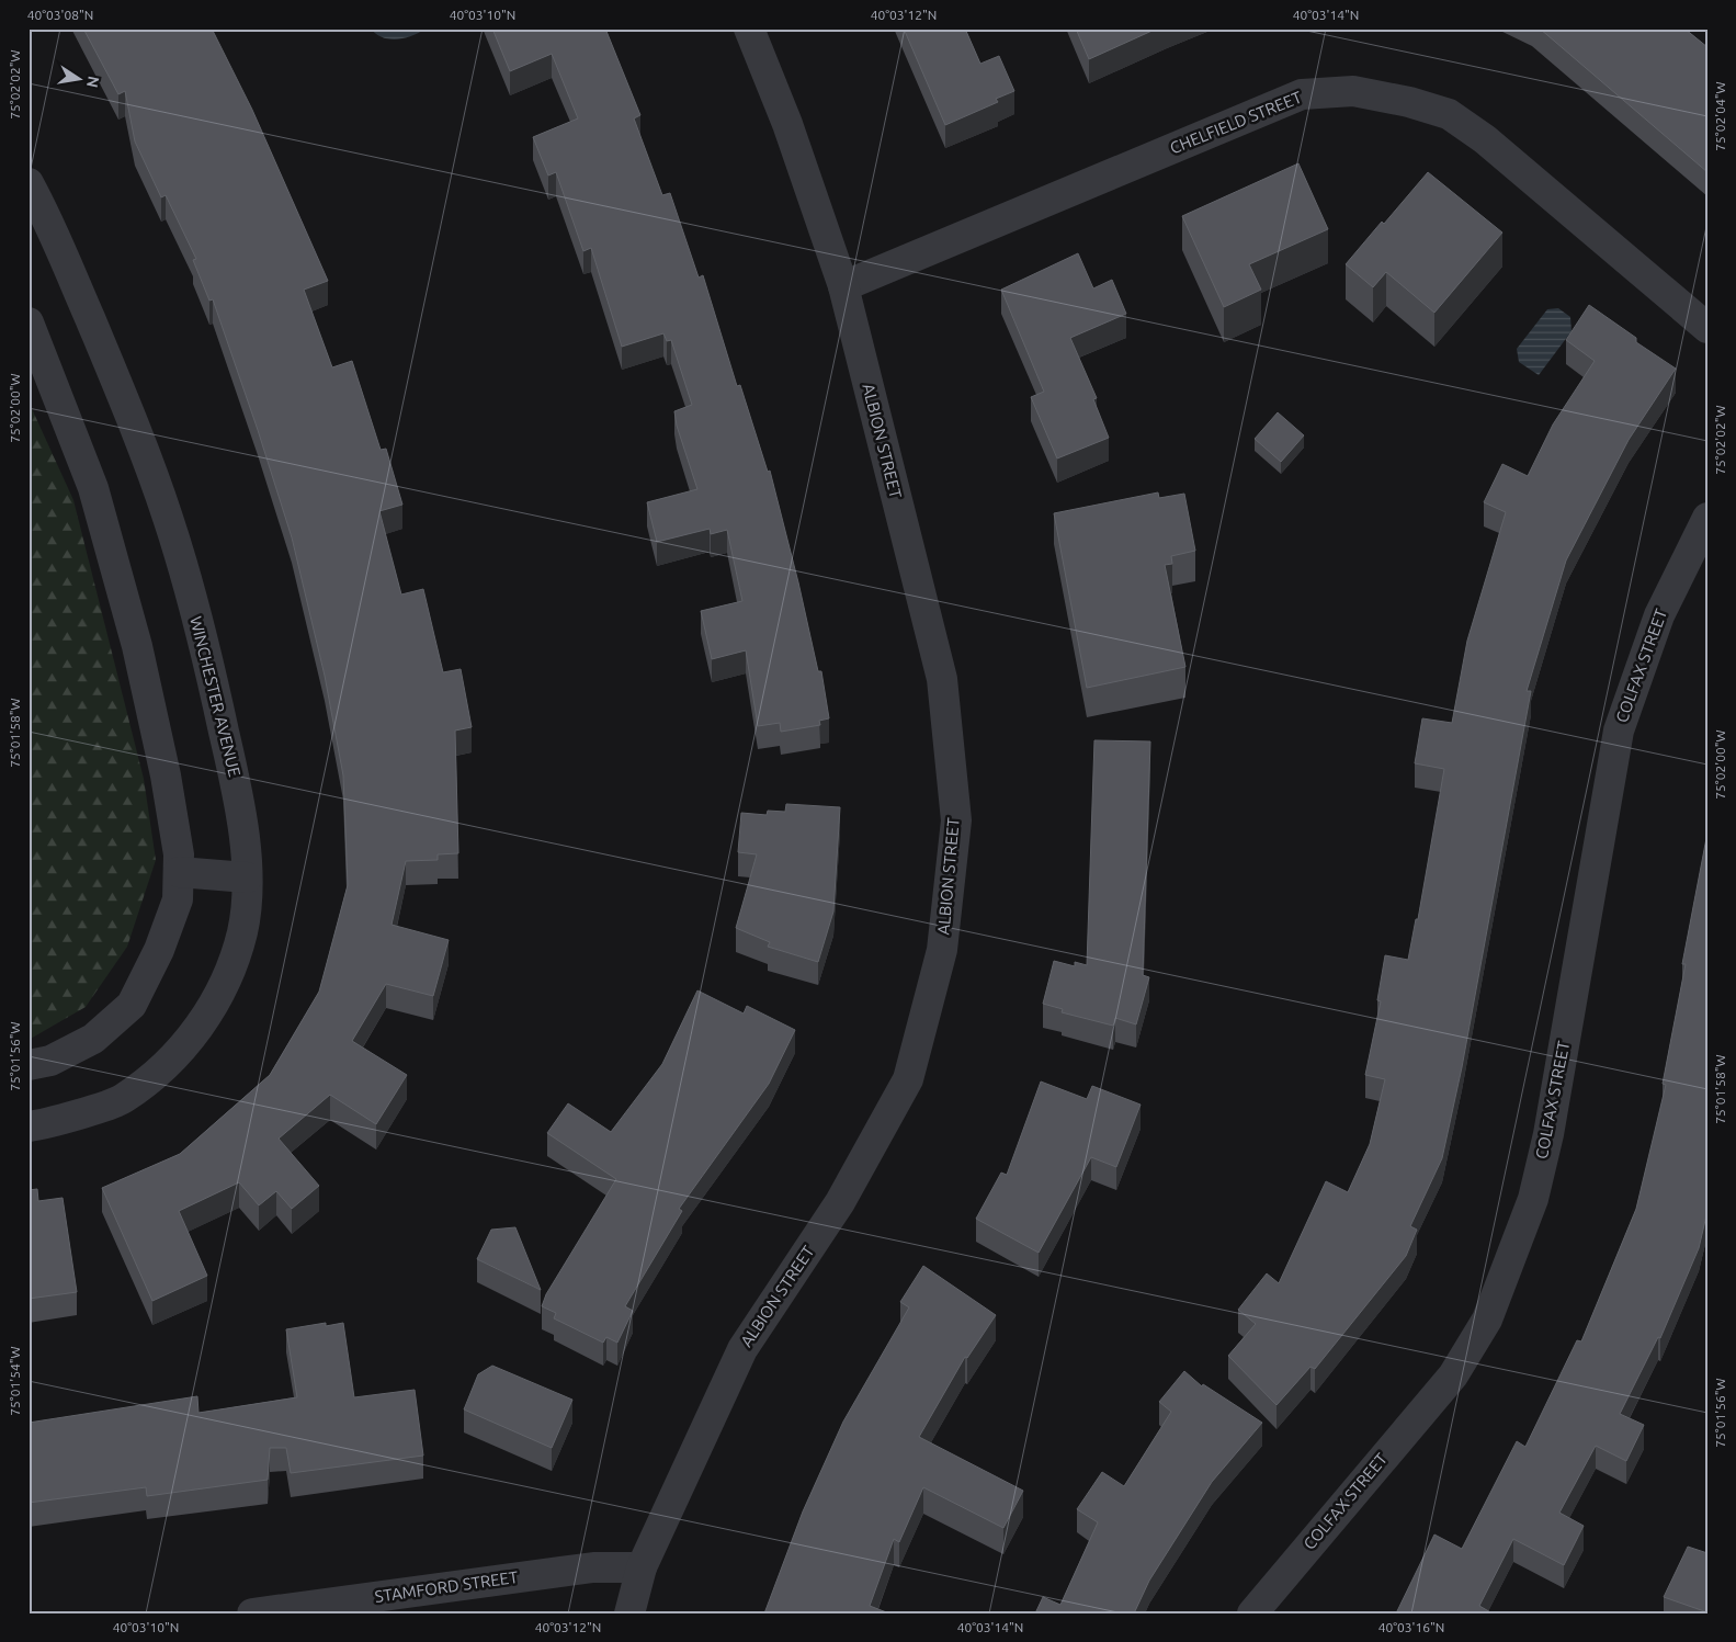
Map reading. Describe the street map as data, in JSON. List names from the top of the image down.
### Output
{
  "streets": {
    "street": [
      "CHELFIELD STREET",
      "ALBION STREET",
      "COLFAX STREET",
      "WINCHESTER AVENUE",
      "STAMFORD STREET"
    ]
  },
  "crossings": [
    ["CHELFIELD STREET", "ALBION STREET"],
    ["ALBION STREET", "STAMFORD STREET"]
  ],
  "north": "right",
  "coordinates": [
    "40°03'08\"N",
    "40°03'10\"N",
    "40°03'12\"N",
    "40°03'14\"N",
    "75°02'02\"W",
    "75°02'04\"W",
    "75°02'00\"W",
    "75°01'58\"W",
    "75°01'56\"W",
    "75°01'54\"W",
    "40°03'16\"N"
  ]
}
